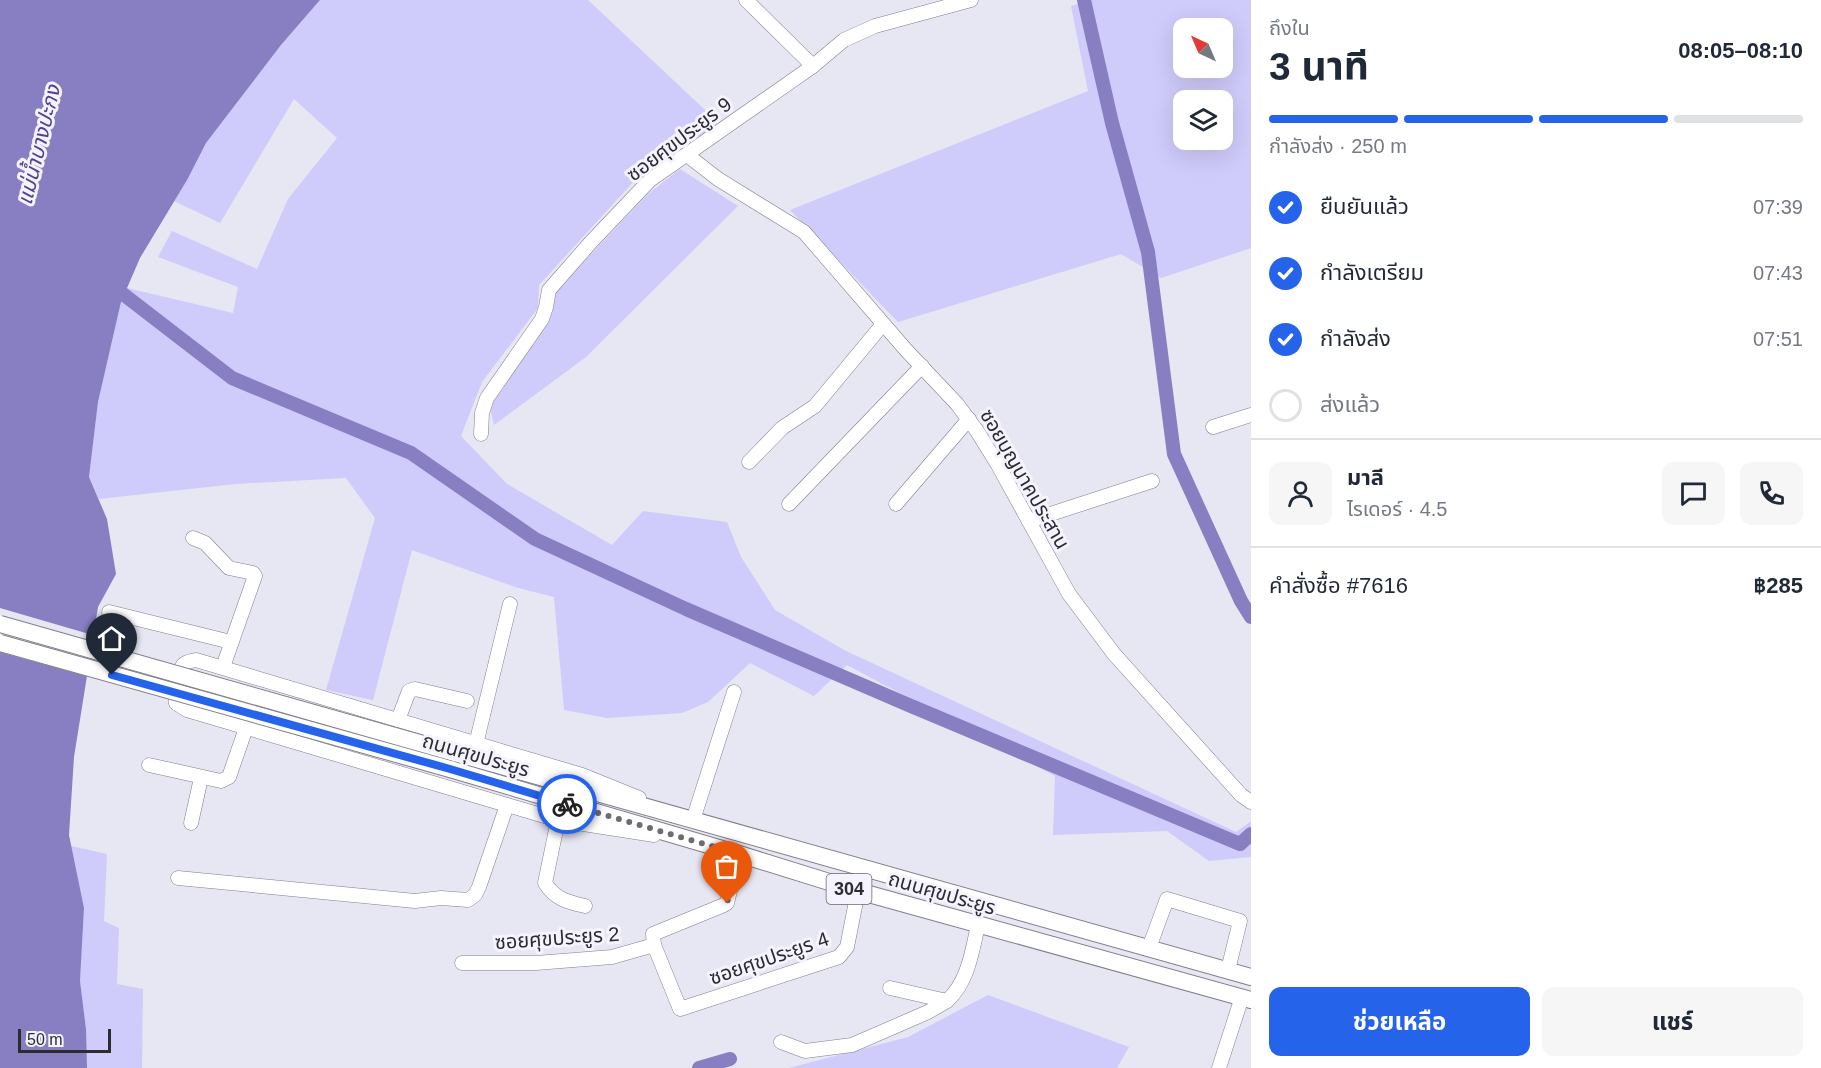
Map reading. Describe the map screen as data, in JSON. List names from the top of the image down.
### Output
{
  "streets": {
    "main road": ["ถนนศุขประยูร", "304"],
    "street": [
      "ซอยศุขประยูร 9",
      "ซอยบุญนาคประสาน",
      "ซอยศุขประยูร 2",
      "ซอยศุขประยูร 4"
    ]
  },
  "crossings": [
    ["ซอยศุขประยูร 9", "ซอยบุญนาคประสาน"],
    ["ถนนศุขประยูร", "ซอยศุขประยูร 4"],
    ["ซอยศุขประยูร 2", "ซอยศุขประยูร 4"]
  ],
  "water": ["แม่น้ำบางปะกง"],
  "scale_bar": "50 m",
  "north": "top left",
  "page": {
    "heading": ["3 นาที", "ถึงใน", "08:05–08:10"],
    "panel": [
      "มาลี",
      "ไรเดอร์ · 4.5",
      "คำสั่งซื้อ #7616",
      "฿285"
    ],
    "bar": "กำลังส่ง · 250 m",
    "list": [
      ["ยืนยันแล้ว", "07:39"],
      ["กำลังเตรียม", "07:43"],
      ["กำลังส่ง", "07:51"],
      "ส่งแล้ว"
    ],
    "buttons": ["ช่วยเหลือ", "แชร์"],
    "scale": "50 m"
  }
}
